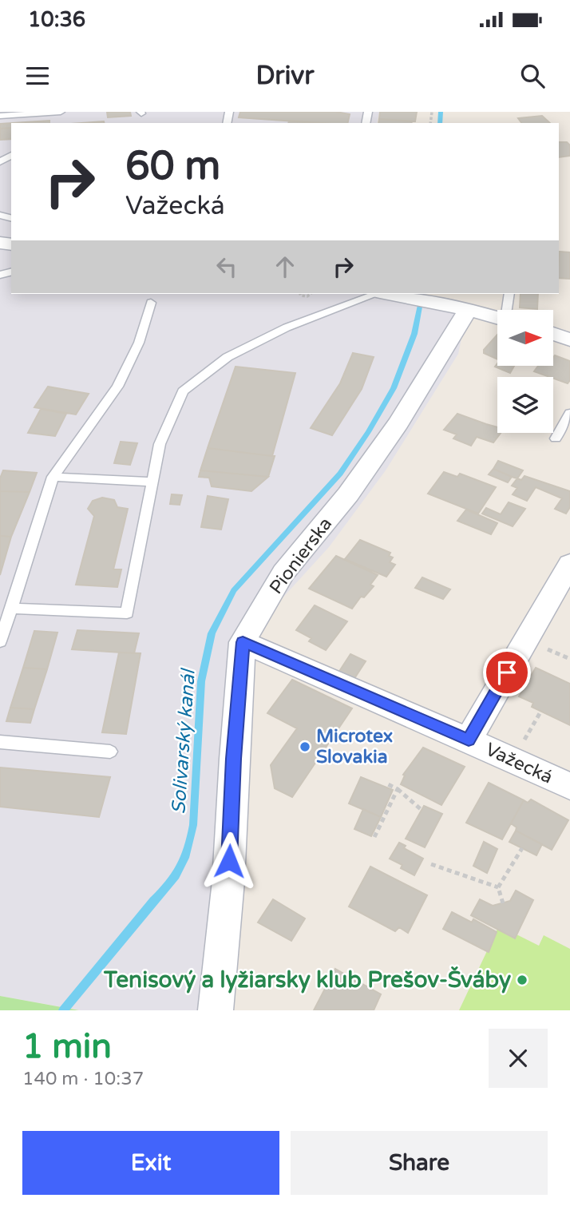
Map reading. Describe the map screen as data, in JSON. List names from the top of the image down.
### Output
{
  "streets": {
    "street": ["Pionierska", "Važecká"]
  },
  "crossings": [
    ["Pionierska", "Važecká"]
  ],
  "water": ["Solivarský kanál"],
  "places": ["Microtex Slovakia", "Tenisový a lyžiarsky klub Prešov-Šváby"],
  "north": "right",
  "page": {
    "status": "10:36",
    "header": "Drivr",
    "turn": ["60 m", "Važecká"],
    "heading": ["1 min", "140 m · 10:37"],
    "buttons": ["Exit", "Share"]
  }
}
